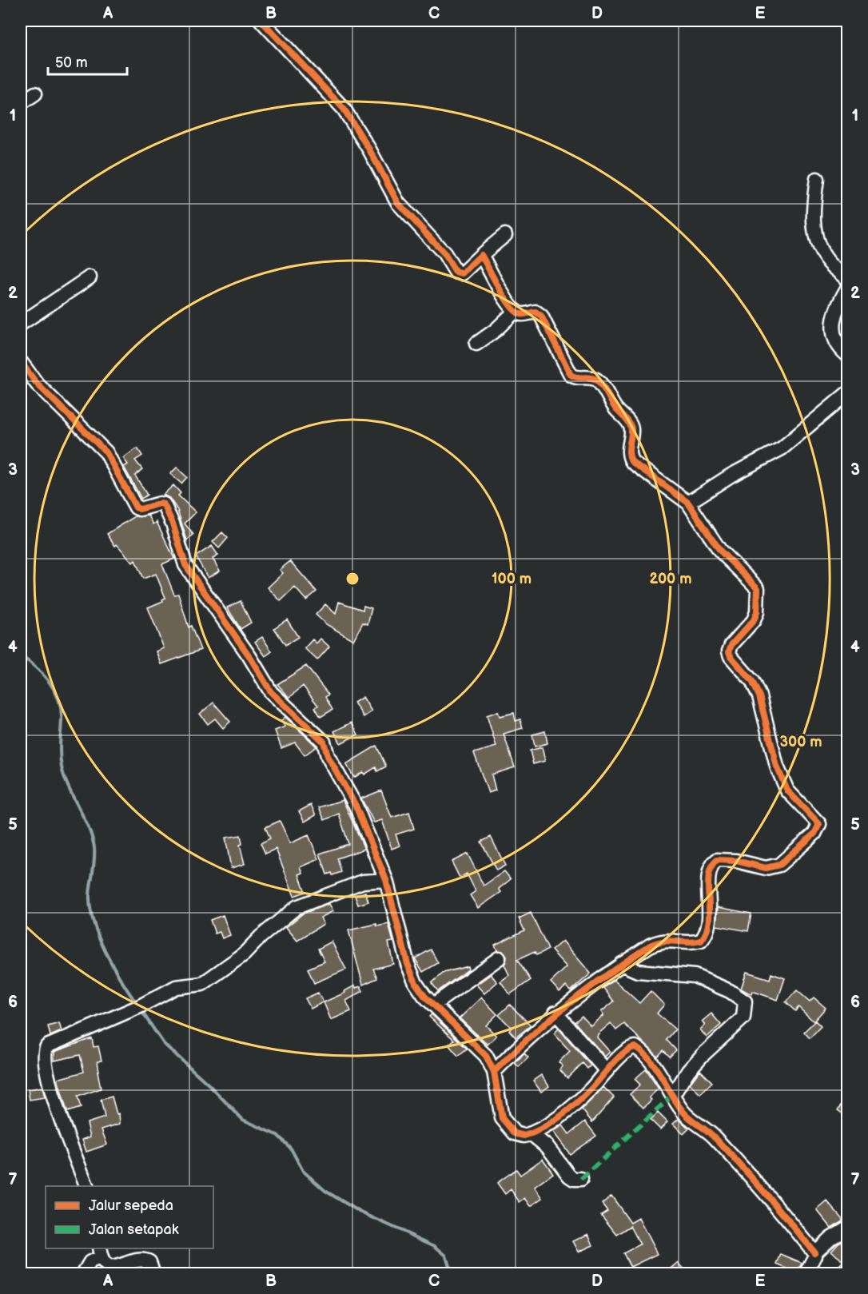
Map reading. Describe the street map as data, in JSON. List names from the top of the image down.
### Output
{
  "legend": ["Jalur sepeda", "Jalan setapak"],
  "scale_bar": "50 m",
  "grid": {
    "columns": [
      "A",
      "B",
      "C",
      "D",
      "E"
    ],
    "rows": [
      "1",
      "2",
      "3",
      "4",
      "5",
      "6",
      "7"
    ]
  },
  "rings": ["100 m", "200 m", "300 m"]
}
